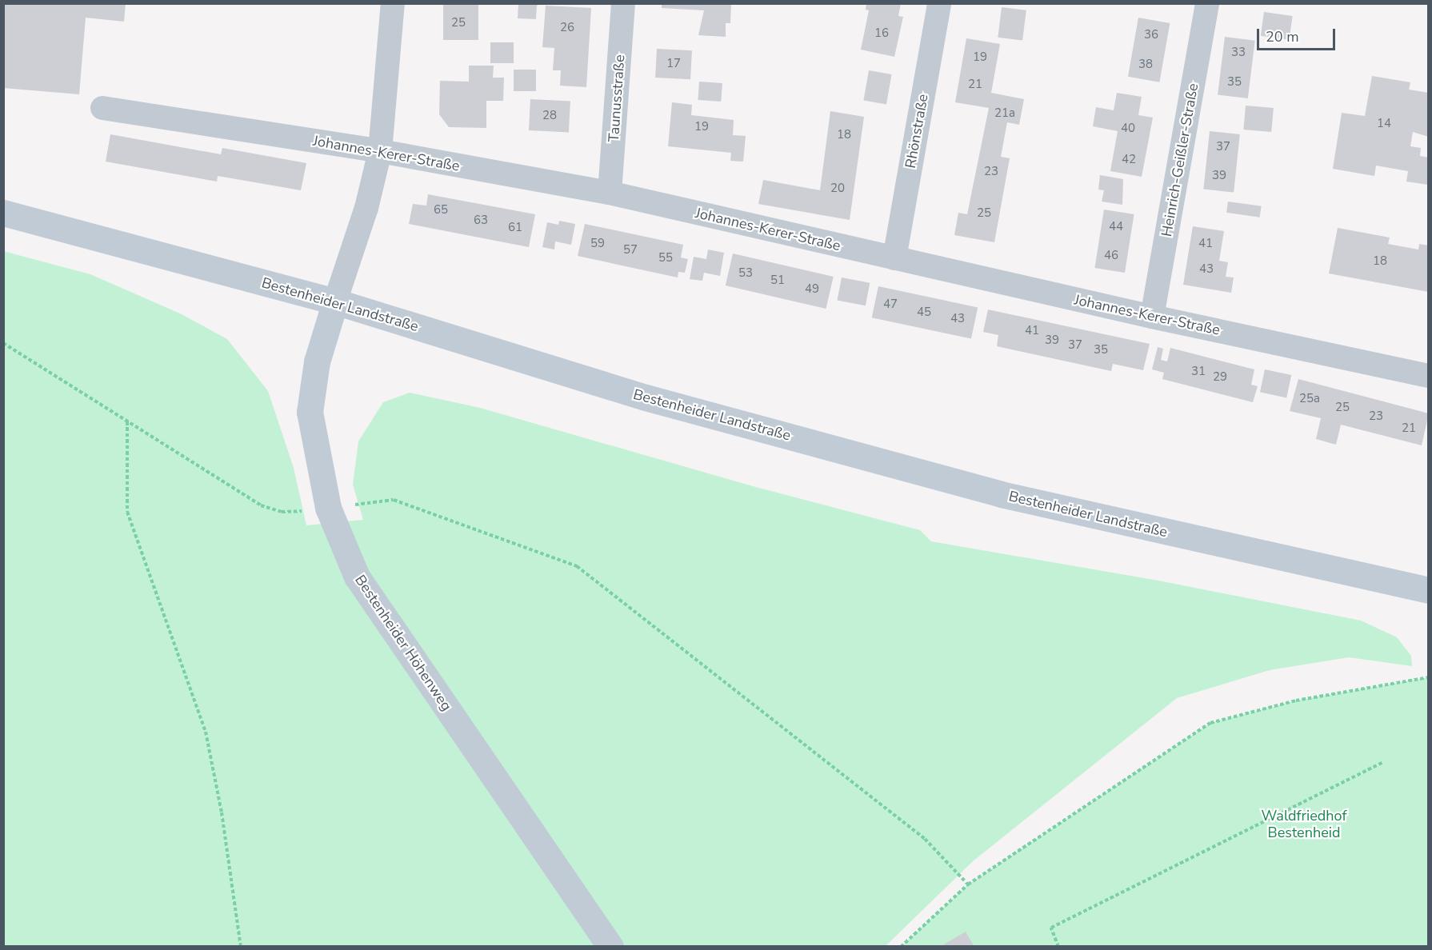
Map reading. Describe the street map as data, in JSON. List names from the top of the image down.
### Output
{
  "streets": {
    "main road": ["Bestenheider Landstraße", "Bestenheider Höhenweg"],
    "street": [
      "Taunusstraße",
      "Rhönstraße",
      "Johannes-Kerer-Straße",
      "Heinrich-Geißler-Straße"
    ]
  },
  "crossings": [
    ["Taunusstraße", "Johannes-Kerer-Straße"],
    ["Rhönstraße", "Johannes-Kerer-Straße"],
    ["Johannes-Kerer-Straße", "Heinrich-Geißler-Straße"],
    ["Bestenheider Landstraße", "Bestenheider Höhenweg"]
  ],
  "parks": ["Waldfriedhof Bestenheid"],
  "house_numbers": [
    "25",
    "26",
    "16",
    "36",
    "33",
    "19",
    "17",
    "38",
    "35",
    "21",
    "21a",
    "28",
    "14",
    "19",
    "40",
    "18",
    "37",
    "42",
    "23",
    "39",
    "20",
    "65",
    "25",
    "63",
    "44",
    "61",
    "59",
    "41",
    "57",
    "46",
    "55",
    "18",
    "43",
    "53",
    "51",
    "49",
    "47",
    "45",
    "43",
    "41",
    "39",
    "37",
    "35",
    "31",
    "29",
    "25a",
    "25",
    "23",
    "21"
  ],
  "scale_bar": "20 m"
}
